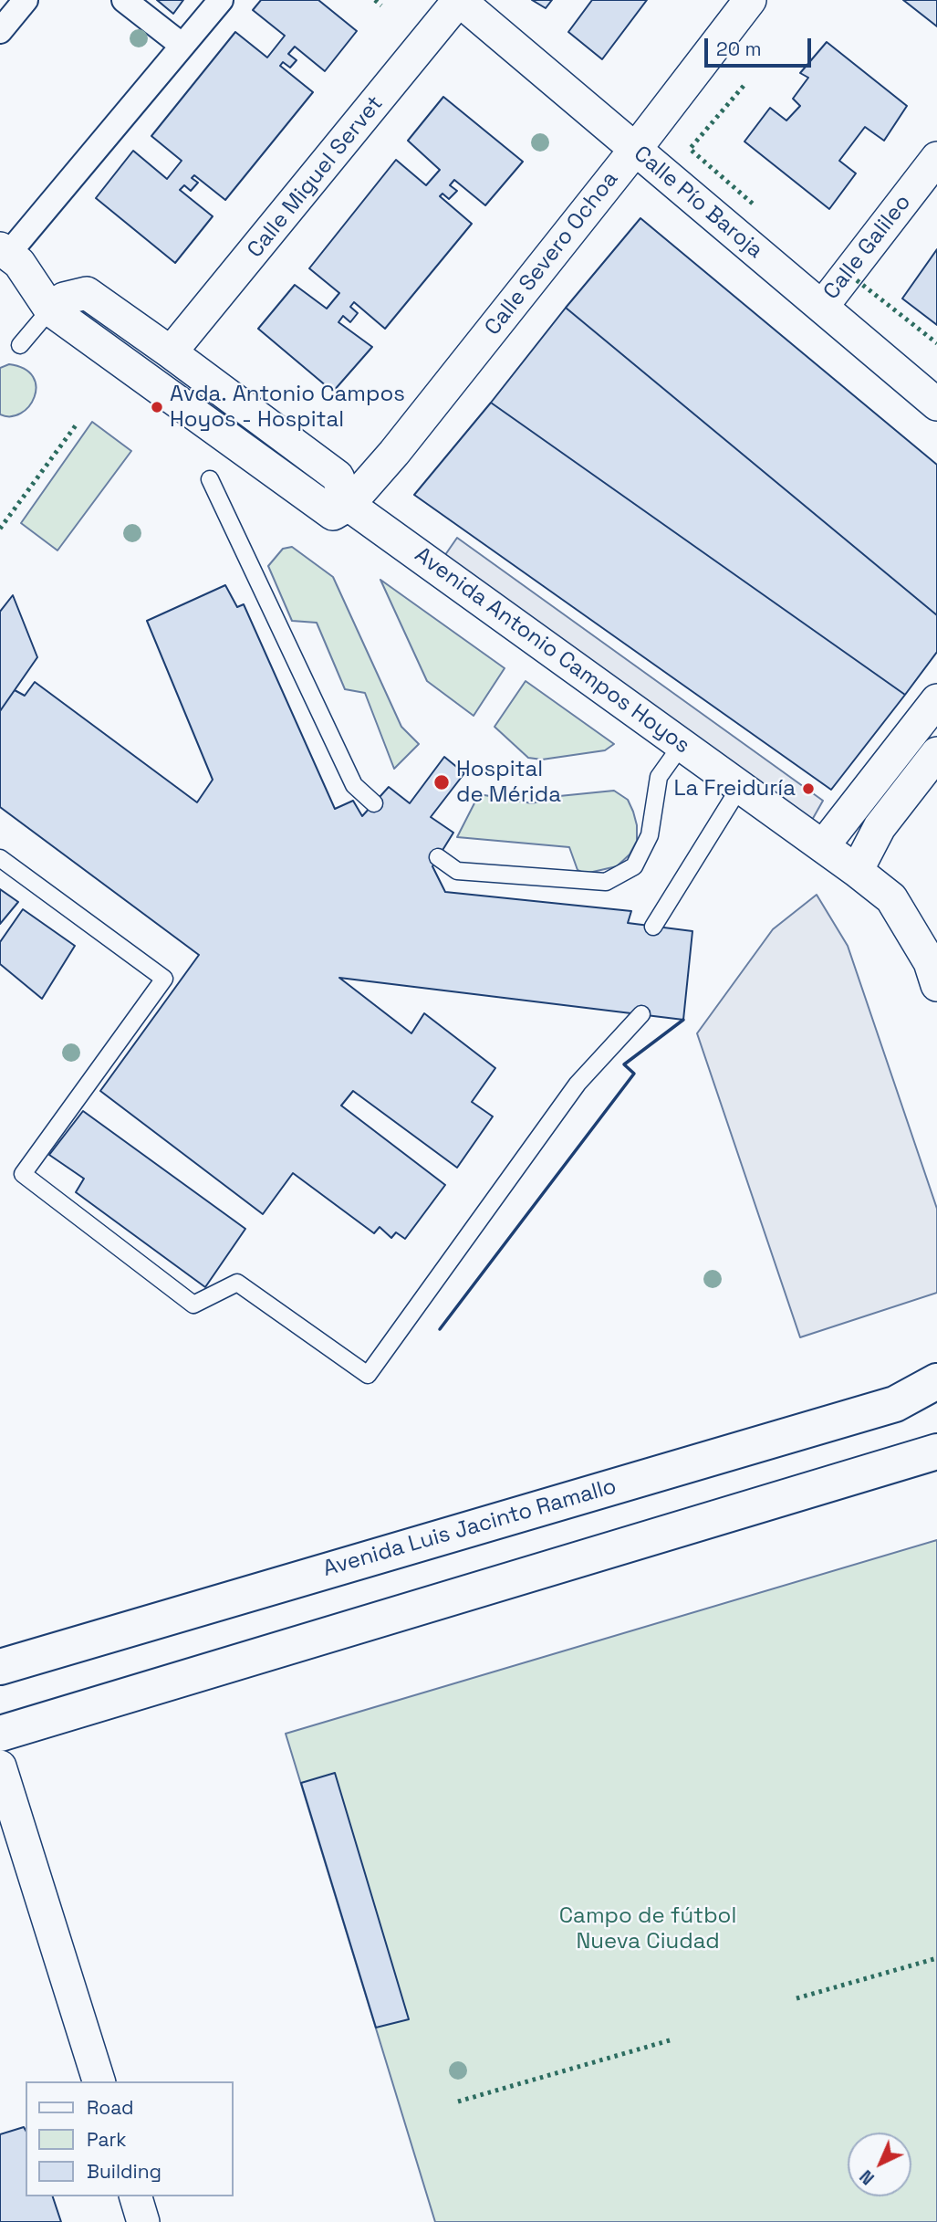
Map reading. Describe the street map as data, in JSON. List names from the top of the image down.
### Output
{
  "streets": {
    "main road": ["Avenida Luis Jacinto Ramallo"],
    "street": [
      "Calle Miguel Servet",
      "Calle Pío Baroja",
      "Calle Galileo",
      "Calle Severo Ochoa",
      "Avenida Antonio Campos Hoyos"
    ]
  },
  "crossings": [
    ["Calle Miguel Servet", "Calle Pío Baroja"],
    ["Calle Pío Baroja", "Calle Galileo"],
    ["Calle Pío Baroja", "Calle Severo Ochoa"],
    ["Calle Severo Ochoa", "Avenida Antonio Campos Hoyos"]
  ],
  "parks": ["Campo de fútbol Nueva Ciudad"],
  "places": ["Avda. Antonio Campos Hoyos - Hospital", "Hospital de Mérida", "La Freiduría"],
  "legend": ["Road", "Park", "Building"],
  "scale_bar": "20 m",
  "north": "bottom left"
}
